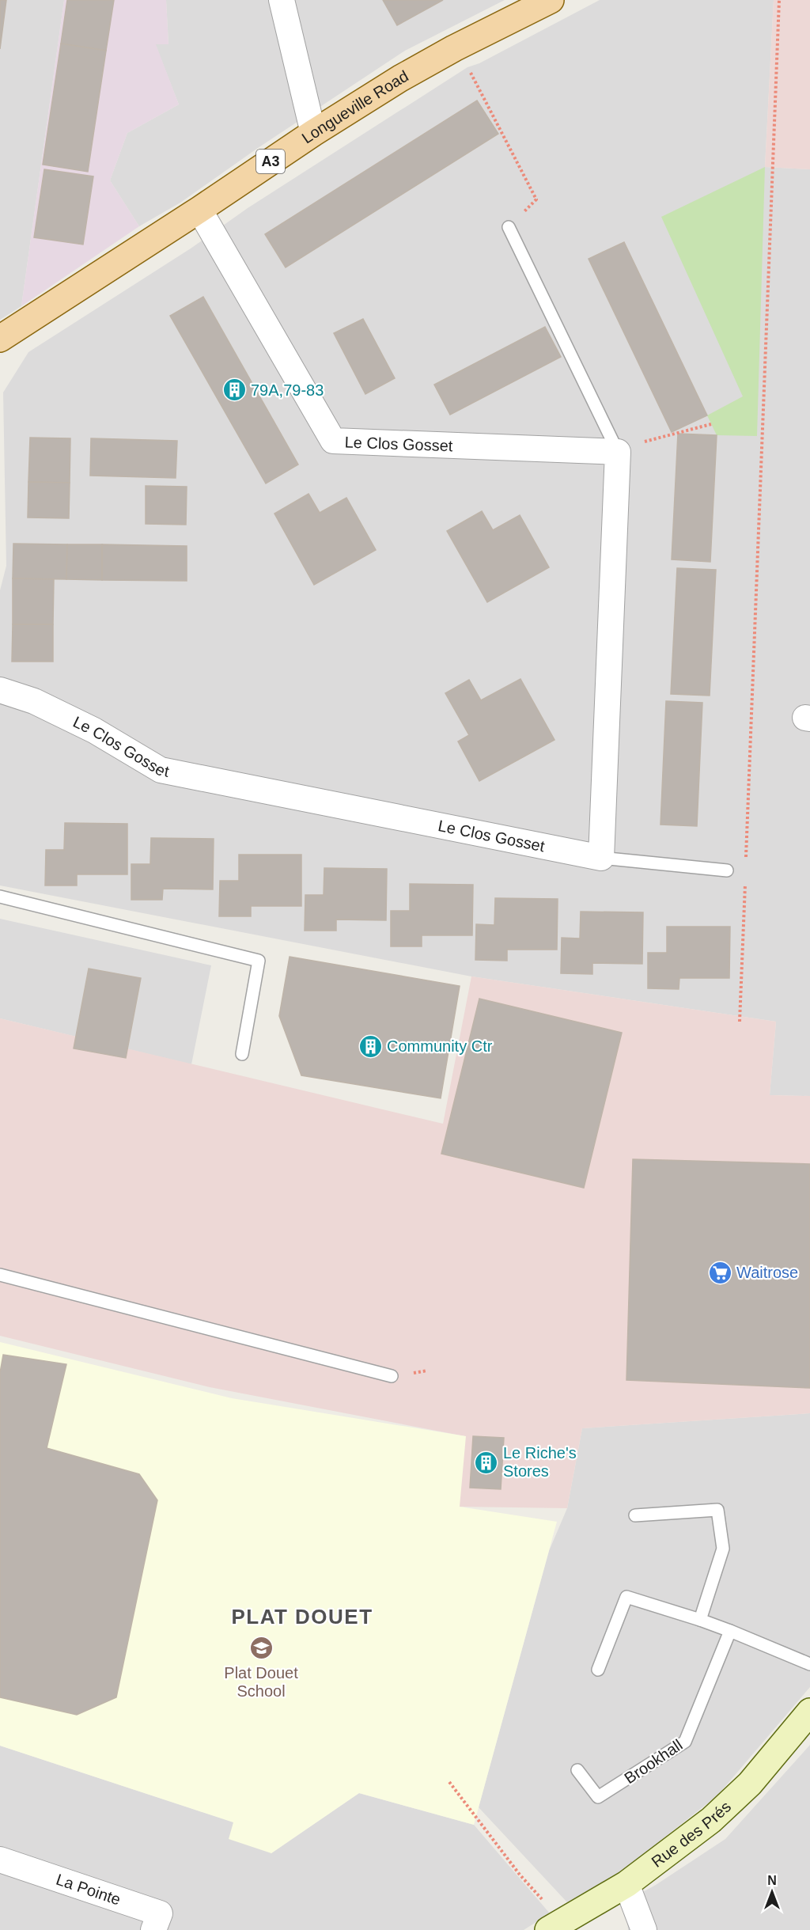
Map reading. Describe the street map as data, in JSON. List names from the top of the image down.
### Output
{
  "streets": {
    "main road": ["Longueville Road", "A3", "Rue des Prés"],
    "street": ["Le Clos Gosset", "La Pointe"],
    "lane": ["Brookhall"]
  },
  "crossings": [
    ["Longueville Road", "Le Clos Gosset"]
  ],
  "districts": ["PLAT DOUET"],
  "places": {
    "building": ["79A,79-83", "Community Ctr", "Le Riche's Stores"],
    "supermarket": ["Waitrose"],
    "school or university": ["Plat Douet School"]
  },
  "north": "top"
}
